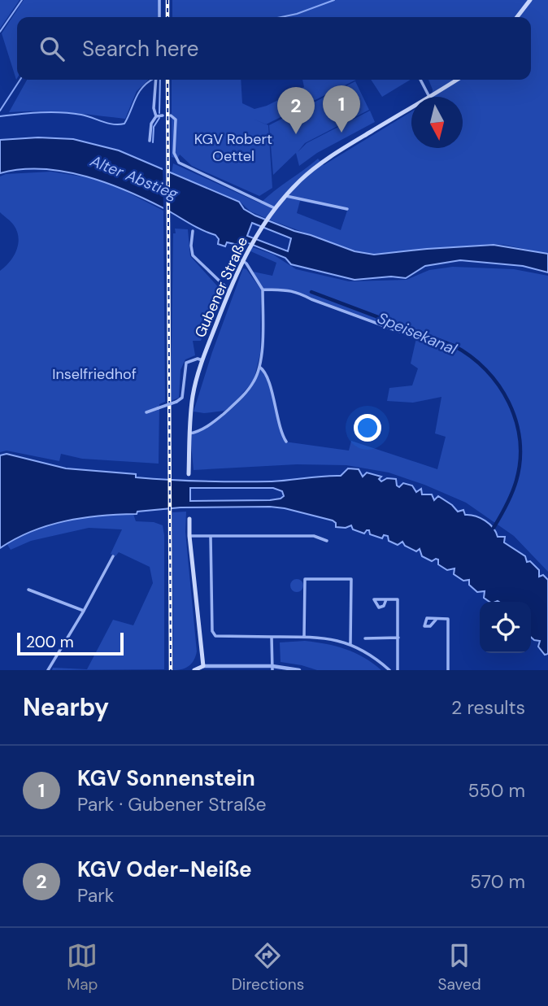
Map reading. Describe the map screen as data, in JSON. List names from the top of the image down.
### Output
{
  "streets": {
    "main road": ["Gubener Straße"]
  },
  "water": ["Alter Abstieg", "Speisekanal"],
  "parks": ["KGV Robert Oettel", "Inselfriedhof"],
  "scale_bar": "200 m",
  "north": "bottom",
  "page": {
    "search": "Search here",
    "pins": ["1", "2"],
    "scale": "200 m",
    "heading": ["Nearby", "2 results"],
    "list": [
      {
        "mark": "1",
        "name": "KGV Sonnenstein",
        "note": "Park · Gubener Straße",
        "value": "550 m"
      },
      {
        "mark": "2",
        "name": "KGV Oder-Neiße",
        "note": "Park",
        "value": "570 m"
      }
    ],
    "nav": ["Map", "Directions", "Saved"]
  }
}
